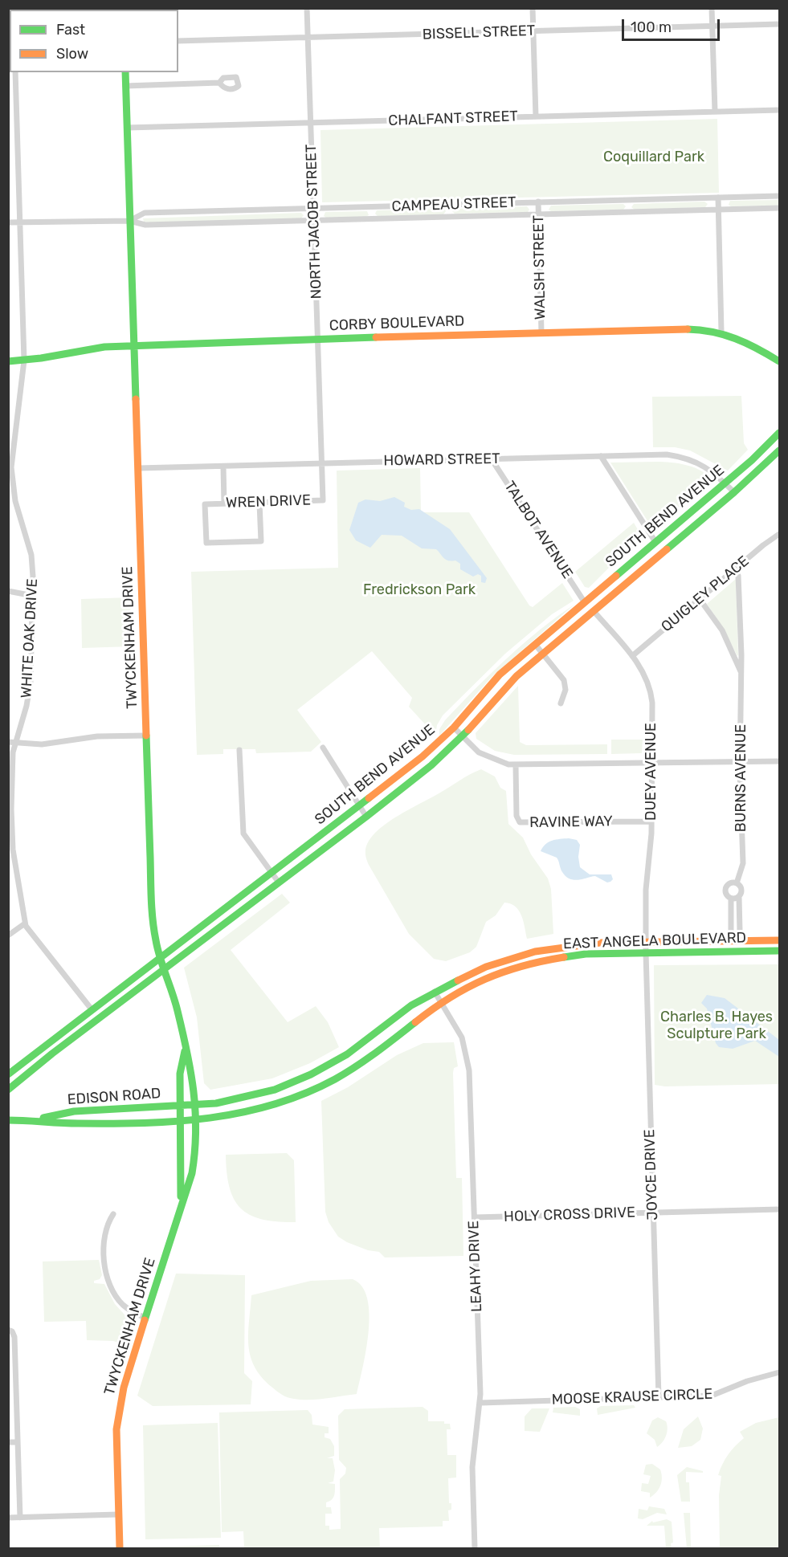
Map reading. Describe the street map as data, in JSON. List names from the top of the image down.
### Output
{
  "streets": {
    "main road": [
      "CORBY BOULEVARD",
      "SOUTH BEND AVENUE",
      "TWYCKENHAM DRIVE",
      "EAST ANGELA BOULEVARD",
      "EDISON ROAD"
    ],
    "street": [
      "BISSELL STREET",
      "CHALFANT STREET",
      "CAMPEAU STREET",
      "NORTH JACOB STREET",
      "WALSH STREET",
      "HOWARD STREET",
      "WREN DRIVE",
      "TALBOT AVENUE",
      "QUIGLEY PLACE",
      "WHITE OAK DRIVE",
      "DUEY AVENUE",
      "BURNS AVENUE",
      "RAVINE WAY",
      "JOYCE DRIVE",
      "HOLY CROSS DRIVE",
      "LEAHY DRIVE",
      "MOOSE KRAUSE CIRCLE"
    ]
  },
  "crossings": [
    ["BISSELL STREET", "NORTH JACOB STREET"],
    ["CHALFANT STREET", "NORTH JACOB STREET"],
    ["CHALFANT STREET", "TWYCKENHAM DRIVE"],
    ["CAMPEAU STREET", "NORTH JACOB STREET"],
    ["CAMPEAU STREET", "WALSH STREET"],
    ["CAMPEAU STREET", "TWYCKENHAM DRIVE"],
    ["CAMPEAU STREET", "WHITE OAK DRIVE"],
    ["NORTH JACOB STREET", "CORBY BOULEVARD"],
    ["NORTH JACOB STREET", "HOWARD STREET"],
    ["NORTH JACOB STREET", "WREN DRIVE"],
    ["WALSH STREET", "CORBY BOULEVARD"],
    ["CORBY BOULEVARD", "TWYCKENHAM DRIVE"],
    ["CORBY BOULEVARD", "WHITE OAK DRIVE"],
    ["HOWARD STREET", "WREN DRIVE"],
    ["HOWARD STREET", "SOUTH BEND AVENUE"],
    ["HOWARD STREET", "TALBOT AVENUE"],
    ["HOWARD STREET", "TWYCKENHAM DRIVE"],
    ["SOUTH BEND AVENUE", "TALBOT AVENUE"],
    ["SOUTH BEND AVENUE", "TWYCKENHAM DRIVE"],
    ["SOUTH BEND AVENUE", "WHITE OAK DRIVE"],
    ["SOUTH BEND AVENUE", "DUEY AVENUE"],
    ["QUIGLEY PLACE", "DUEY AVENUE"],
    ["QUIGLEY PLACE", "BURNS AVENUE"],
    ["TWYCKENHAM DRIVE", "EAST ANGELA BOULEVARD"],
    ["TWYCKENHAM DRIVE", "EDISON ROAD"],
    ["DUEY AVENUE", "RAVINE WAY"],
    ["DUEY AVENUE", "EAST ANGELA BOULEVARD"],
    ["DUEY AVENUE", "JOYCE DRIVE"],
    ["EAST ANGELA BOULEVARD", "EDISON ROAD"],
    ["EAST ANGELA BOULEVARD", "JOYCE DRIVE"],
    ["EAST ANGELA BOULEVARD", "LEAHY DRIVE"],
    ["JOYCE DRIVE", "HOLY CROSS DRIVE"],
    ["JOYCE DRIVE", "MOOSE KRAUSE CIRCLE"],
    ["HOLY CROSS DRIVE", "LEAHY DRIVE"],
    ["LEAHY DRIVE", "MOOSE KRAUSE CIRCLE"]
  ],
  "parks": ["Coquillard Park", "Fredrickson Park", "Charles B. Hayes Sculpture Park"],
  "legend": ["Fast", "Slow"],
  "scale_bar": "100 m"
}
